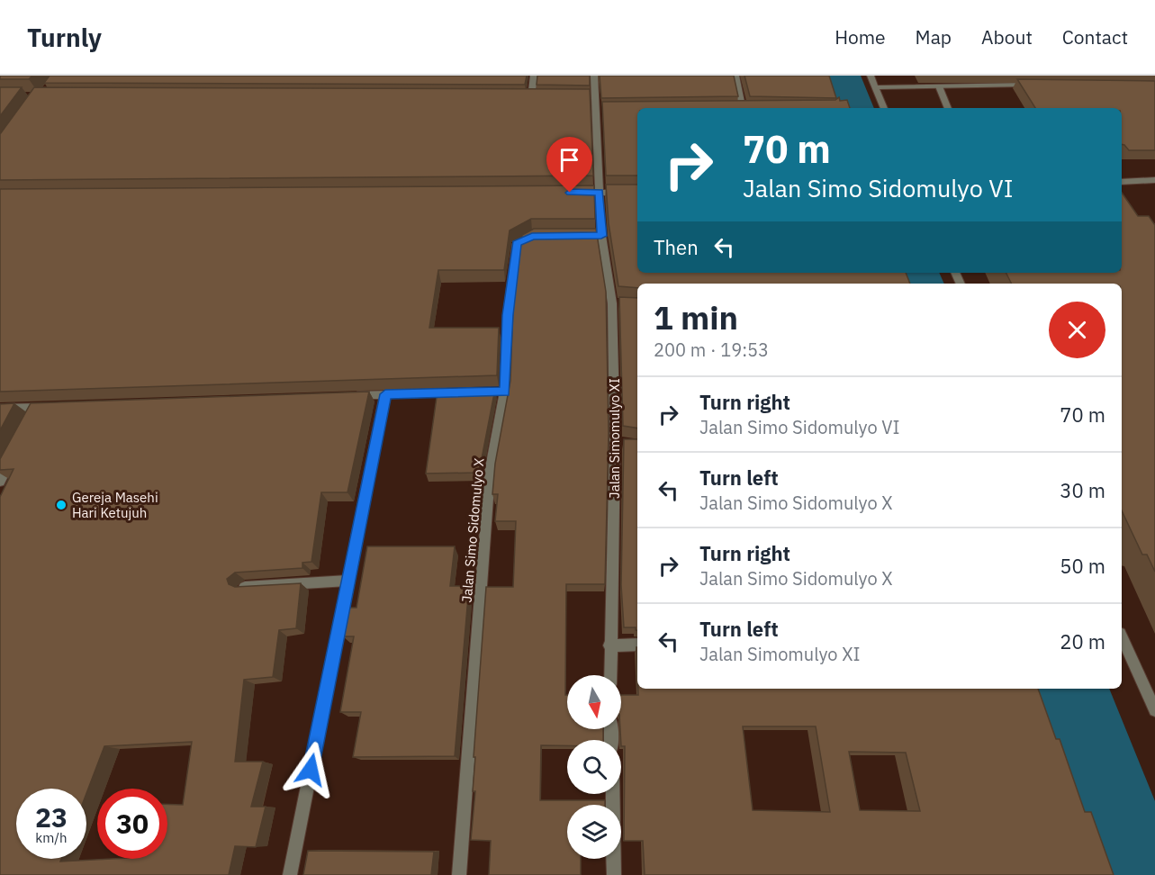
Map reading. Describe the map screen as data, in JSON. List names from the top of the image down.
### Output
{
  "streets": {
    "street": ["Jalan Simomulyo XI", "Jalan Simo Sidomulyo X"]
  },
  "places": ["Gereja Masehi Hari Ketujuh"],
  "north": "bottom",
  "page": {
    "header": "Turnly",
    "nav": [
      "Home",
      "Map",
      "About",
      "Contact"
    ],
    "turn": ["70 m", "Jalan Simo Sidomulyo VI"],
    "then": "Then",
    "heading": ["1 min", "200 m · 19:53"],
    "list": [
      {
        "name": "Turn right",
        "note": "Jalan Simo Sidomulyo VI",
        "value": "70 m"
      },
      {
        "name": "Turn left",
        "note": "Jalan Simo Sidomulyo X",
        "value": "30 m"
      },
      {
        "name": "Turn right",
        "note": "Jalan Simo Sidomulyo X",
        "value": "50 m"
      },
      {
        "name": "Turn left",
        "note": "Jalan Simomulyo XI",
        "value": "20 m"
      }
    ],
    "speed": "23 km/h",
    "limit": "30"
  }
}
